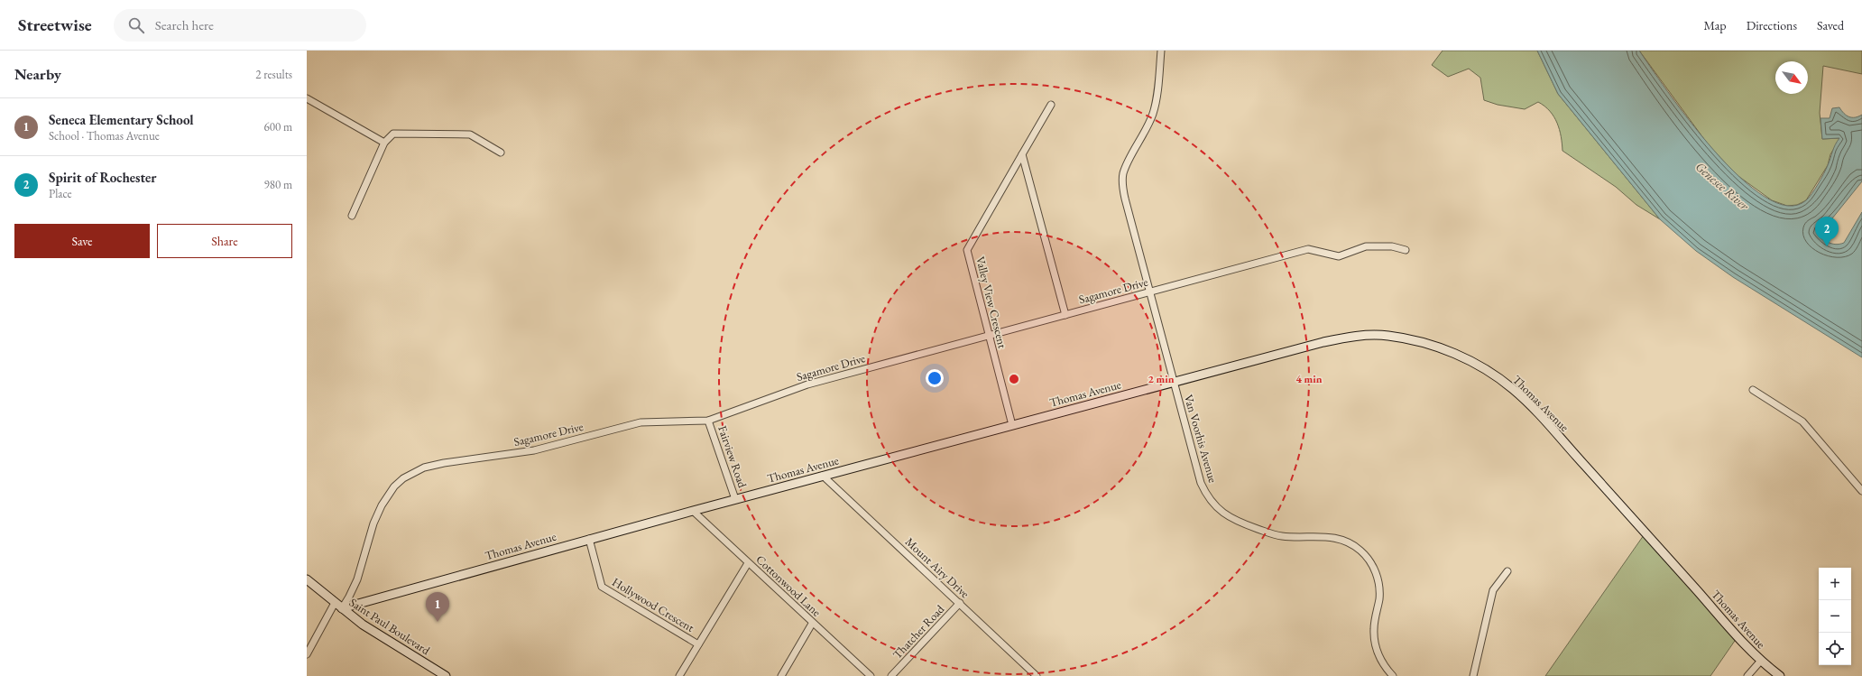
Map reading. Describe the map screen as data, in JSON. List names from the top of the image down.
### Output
{
  "streets": {
    "main road": ["Thomas Avenue", "Saint Paul Boulevard"],
    "street": [
      "Sagamore Drive",
      "Valley View Crescent",
      "Van Voorhis Avenue",
      "Fairview Road",
      "Mount Airy Drive",
      "Cottonwood Lane",
      "Hollywood Crescent",
      "Thatcher Road"
    ]
  },
  "crossings": [
    ["Sagamore Drive", "Valley View Crescent"],
    ["Sagamore Drive", "Thomas Avenue"],
    ["Sagamore Drive", "Van Voorhis Avenue"],
    ["Sagamore Drive", "Fairview Road"],
    ["Sagamore Drive", "Saint Paul Boulevard"],
    ["Valley View Crescent", "Thomas Avenue"],
    ["Thomas Avenue", "Van Voorhis Avenue"],
    ["Thomas Avenue", "Fairview Road"],
    ["Thomas Avenue", "Mount Airy Drive"],
    ["Thomas Avenue", "Cottonwood Lane"],
    ["Thomas Avenue", "Hollywood Crescent"],
    ["Thomas Avenue", "Saint Paul Boulevard"],
    ["Mount Airy Drive", "Thatcher Road"]
  ],
  "water": ["Genesee River"],
  "north": "bottom right",
  "page": {
    "header": "Streetwise",
    "search": "Search here",
    "nav": ["Map", "Directions", "Saved"],
    "heading": ["Nearby", "2 results"],
    "list": [
      {
        "mark": "1",
        "name": "Seneca Elementary School",
        "note": "School · Thomas Avenue",
        "value": "600 m"
      },
      {
        "mark": "2",
        "name": "Spirit of Rochester",
        "note": "Place",
        "value": "980 m"
      }
    ],
    "buttons": ["Save", "Share"],
    "pins": ["2", "1"],
    "map_buttons": ["+", "−"]
  },
  "rings": ["2 min", "4 min"]
}
